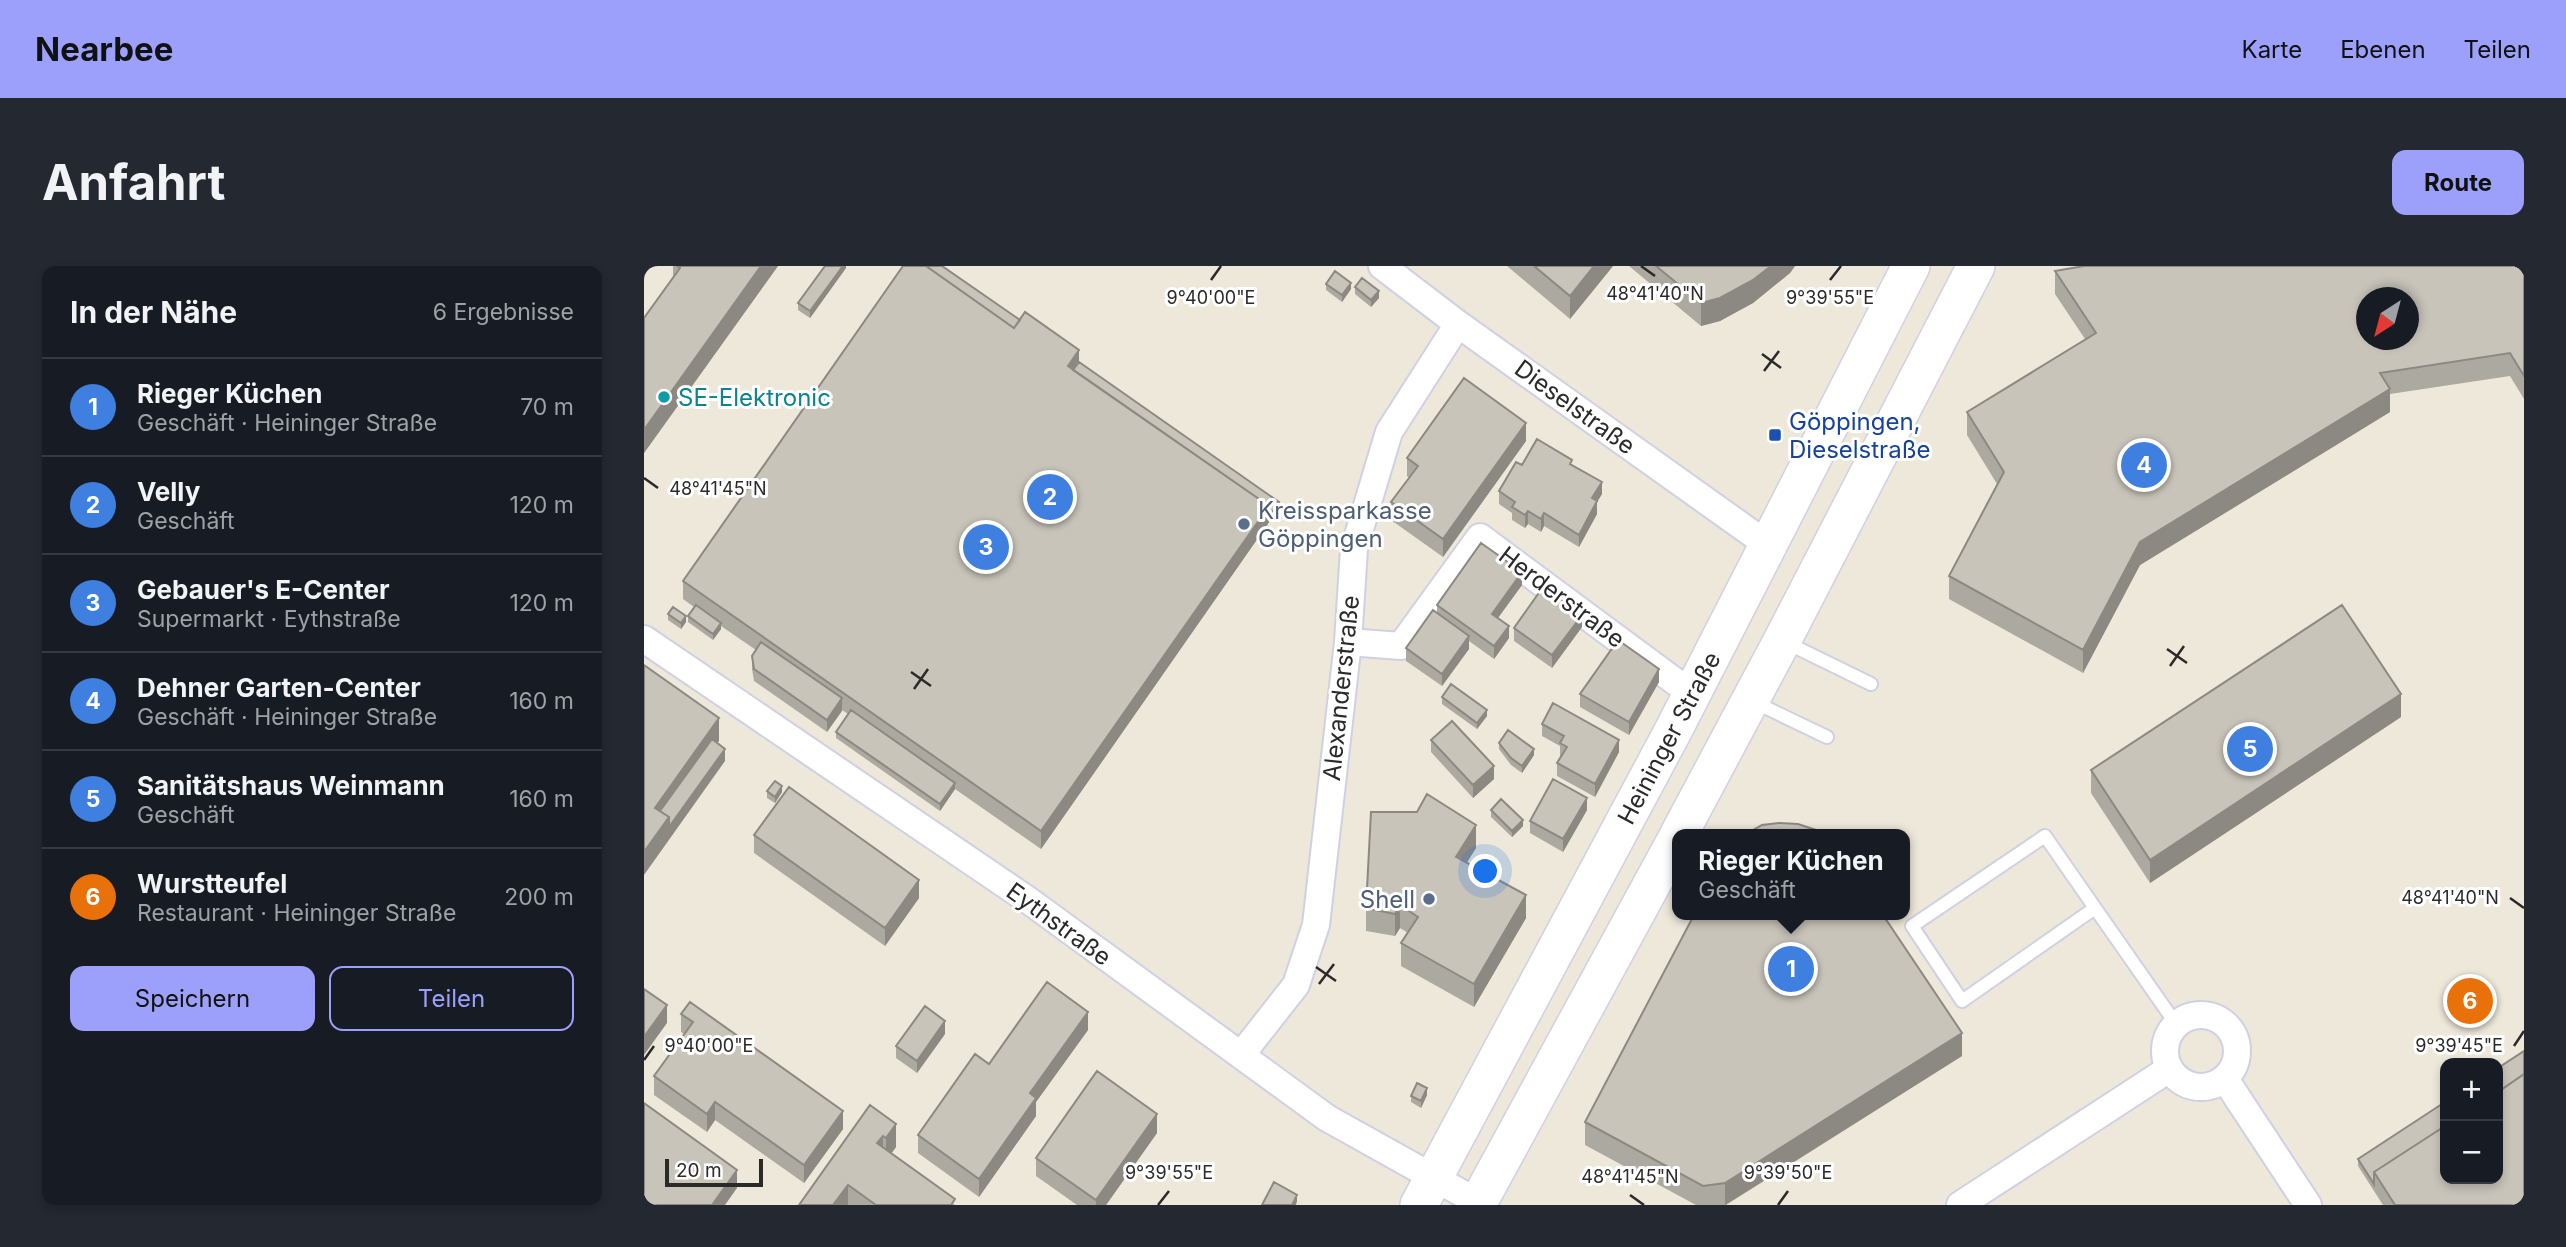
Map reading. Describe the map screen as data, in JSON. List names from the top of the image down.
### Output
{
  "streets": {
    "main road": ["Heininger Straße"],
    "street": [
      "Dieselstraße",
      "Herderstraße",
      "Alexanderstraße",
      "Eythstraße"
    ]
  },
  "crossings": [
    ["Dieselstraße", "Alexanderstraße"],
    ["Dieselstraße", "Heininger Straße"],
    ["Herderstraße", "Alexanderstraße"],
    ["Herderstraße", "Heininger Straße"],
    ["Alexanderstraße", "Eythstraße"],
    ["Heininger Straße", "Eythstraße"]
  ],
  "places": {
    "other": ["SE-Elektronic", "Kreissparkasse Göppingen", "Shell"],
    "transit": ["Göppingen, Dieselstraße"]
  },
  "scale_bar": "20 m",
  "north": "bottom left",
  "page": {
    "header": "Nearbee",
    "nav": ["Karte", "Ebenen", "Teilen"],
    "buttons": [
      "Route",
      ["Speichern", "Teilen"]
    ],
    "title": "Anfahrt",
    "heading": ["In der Nähe", "6 Ergebnisse"],
    "list": [
      {
        "mark": "1",
        "name": "Rieger Küchen",
        "note": "Geschäft · Heininger Straße",
        "value": "70 m"
      },
      {
        "mark": "2",
        "name": "Velly",
        "note": "Geschäft",
        "value": "120 m"
      },
      {
        "mark": "3",
        "name": "Gebauer's E-Center",
        "note": "Supermarkt · Eythstraße",
        "value": "120 m"
      },
      {
        "mark": "4",
        "name": "Dehner Garten-Center",
        "note": "Geschäft · Heininger Straße",
        "value": "160 m"
      },
      {
        "mark": "5",
        "name": "Sanitätshaus Weinmann",
        "note": "Geschäft",
        "value": "160 m"
      },
      {
        "mark": "6",
        "name": "Wurstteufel",
        "note": "Restaurant · Heininger Straße",
        "value": "200 m"
      }
    ],
    "pins": [
      "4",
      "2",
      "3",
      "5",
      "1",
      "6"
    ],
    "popup": ["Rieger Küchen", "Geschäft"],
    "map_buttons": ["+", "−"],
    "scale": "20 m"
  },
  "coordinates": [
    "48°41'40\"N",
    "9°39'55\"E",
    "9°40'00\"E",
    "48°41'45\"N",
    "9°39'45\"E",
    "9°39'50\"E"
  ]
}
